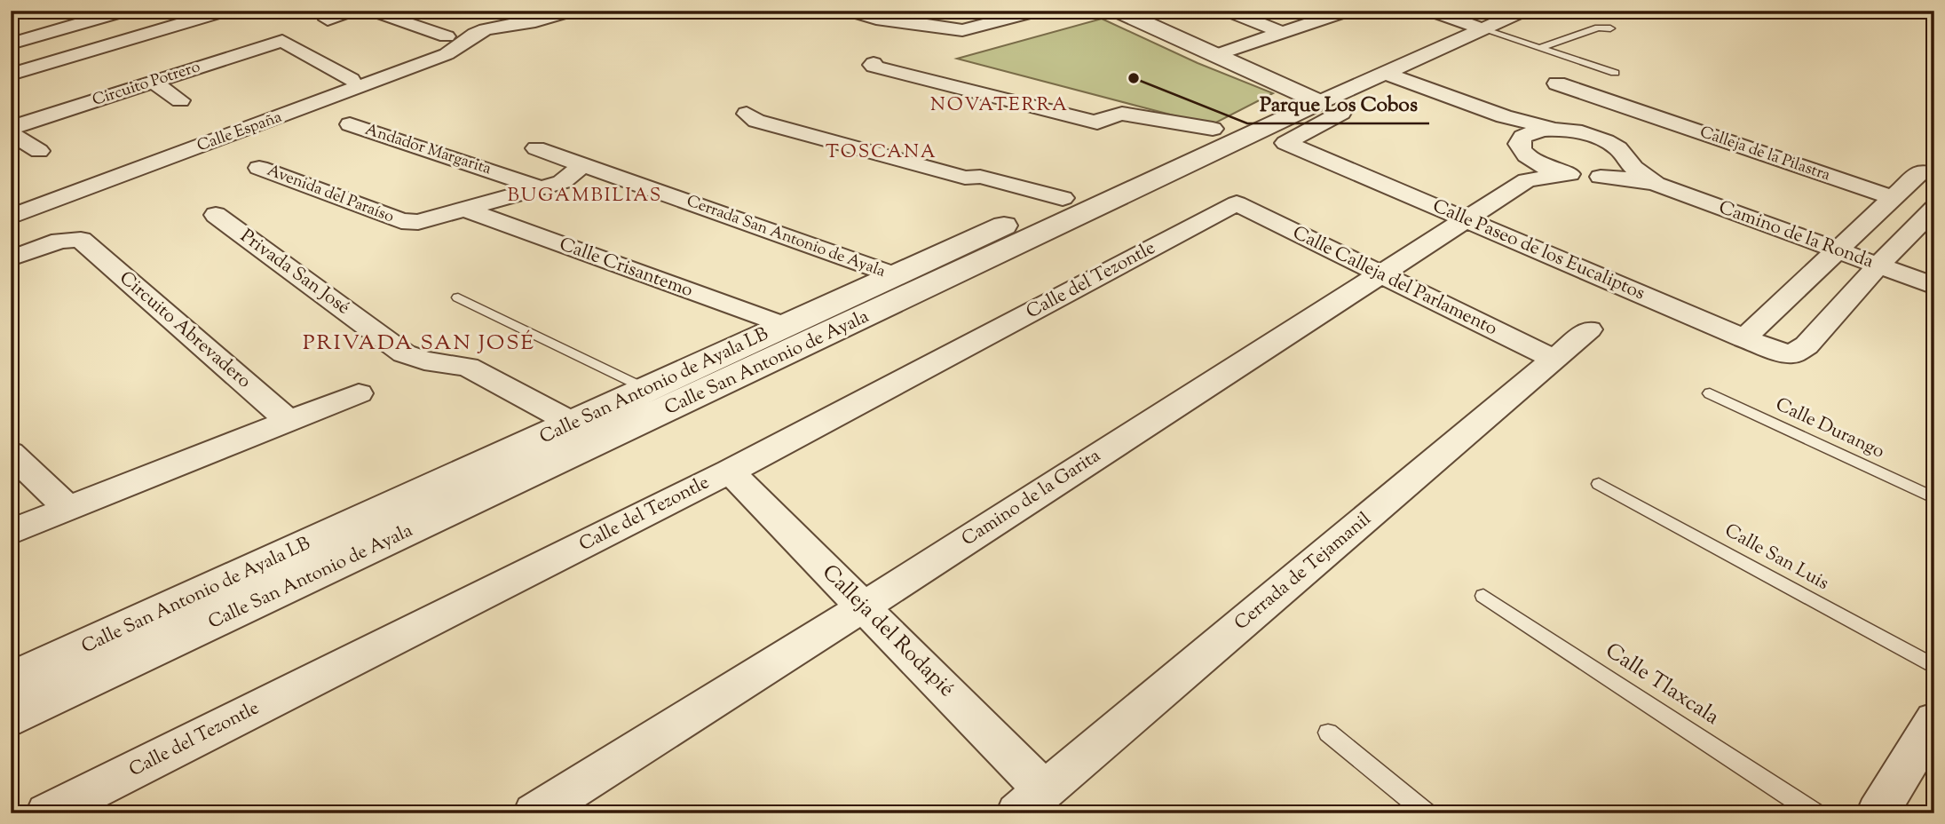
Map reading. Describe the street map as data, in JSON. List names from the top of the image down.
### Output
{
  "streets": {
    "street": [
      "Circuito Potrero",
      "Calle España",
      "Andador Margarita",
      "Calleja de la Pilastra",
      "Avenida del Paraíso",
      "Camino de la Ronda",
      "Cerrada San Antonio de Ayala",
      "Calle Paseo de los Eucaliptos",
      "Calle Crisantemo",
      "Privada San José",
      "Calle del Tezontle",
      "Calle Calleja del Parlamento",
      "Circuito Abrevadero",
      "Calle San Antonio de Ayala",
      "Calle San Antonio de Ayala LB",
      "Camino de la Garita",
      "Cerrada de Tejamanil",
      "Calleja del Rodapié"
    ],
    "lane": ["Calle Durango", "Calle San Luis", "Calle Tlaxcala"]
  },
  "crossings": [
    ["Circuito Potrero", "Calle España"],
    ["Avenida del Paraíso", "Calle Crisantemo"],
    ["Camino de la Ronda", "Calle Paseo de los Eucaliptos"],
    ["Camino de la Ronda", "Calle San Antonio de Ayala"],
    ["Camino de la Ronda", "Camino de la Garita"],
    ["Cerrada San Antonio de Ayala", "Calle San Antonio de Ayala LB"],
    ["Calle Paseo de los Eucaliptos", "Calle San Antonio de Ayala"],
    ["Calle Paseo de los Eucaliptos", "Calle San Antonio de Ayala LB"],
    ["Calle Paseo de los Eucaliptos", "Camino de la Garita"],
    ["Calle Crisantemo", "Calle San Antonio de Ayala LB"],
    ["Privada San José", "Calle San Antonio de Ayala LB"],
    ["Calle del Tezontle", "Calle Calleja del Parlamento"],
    ["Calle del Tezontle", "Calleja del Rodapié"],
    ["Calle Calleja del Parlamento", "Camino de la Garita"],
    ["Calle Calleja del Parlamento", "Cerrada de Tejamanil"],
    ["Calle San Antonio de Ayala", "Calle San Antonio de Ayala LB"],
    ["Camino de la Garita", "Calleja del Rodapié"],
    ["Cerrada de Tejamanil", "Calleja del Rodapié"]
  ],
  "districts": [
    "NOVATERRA",
    "TOSCANA",
    "BUGAMBILIAS",
    "PRIVADA SAN JOSÉ"
  ],
  "places": ["Parque Los Cobos"]
}
